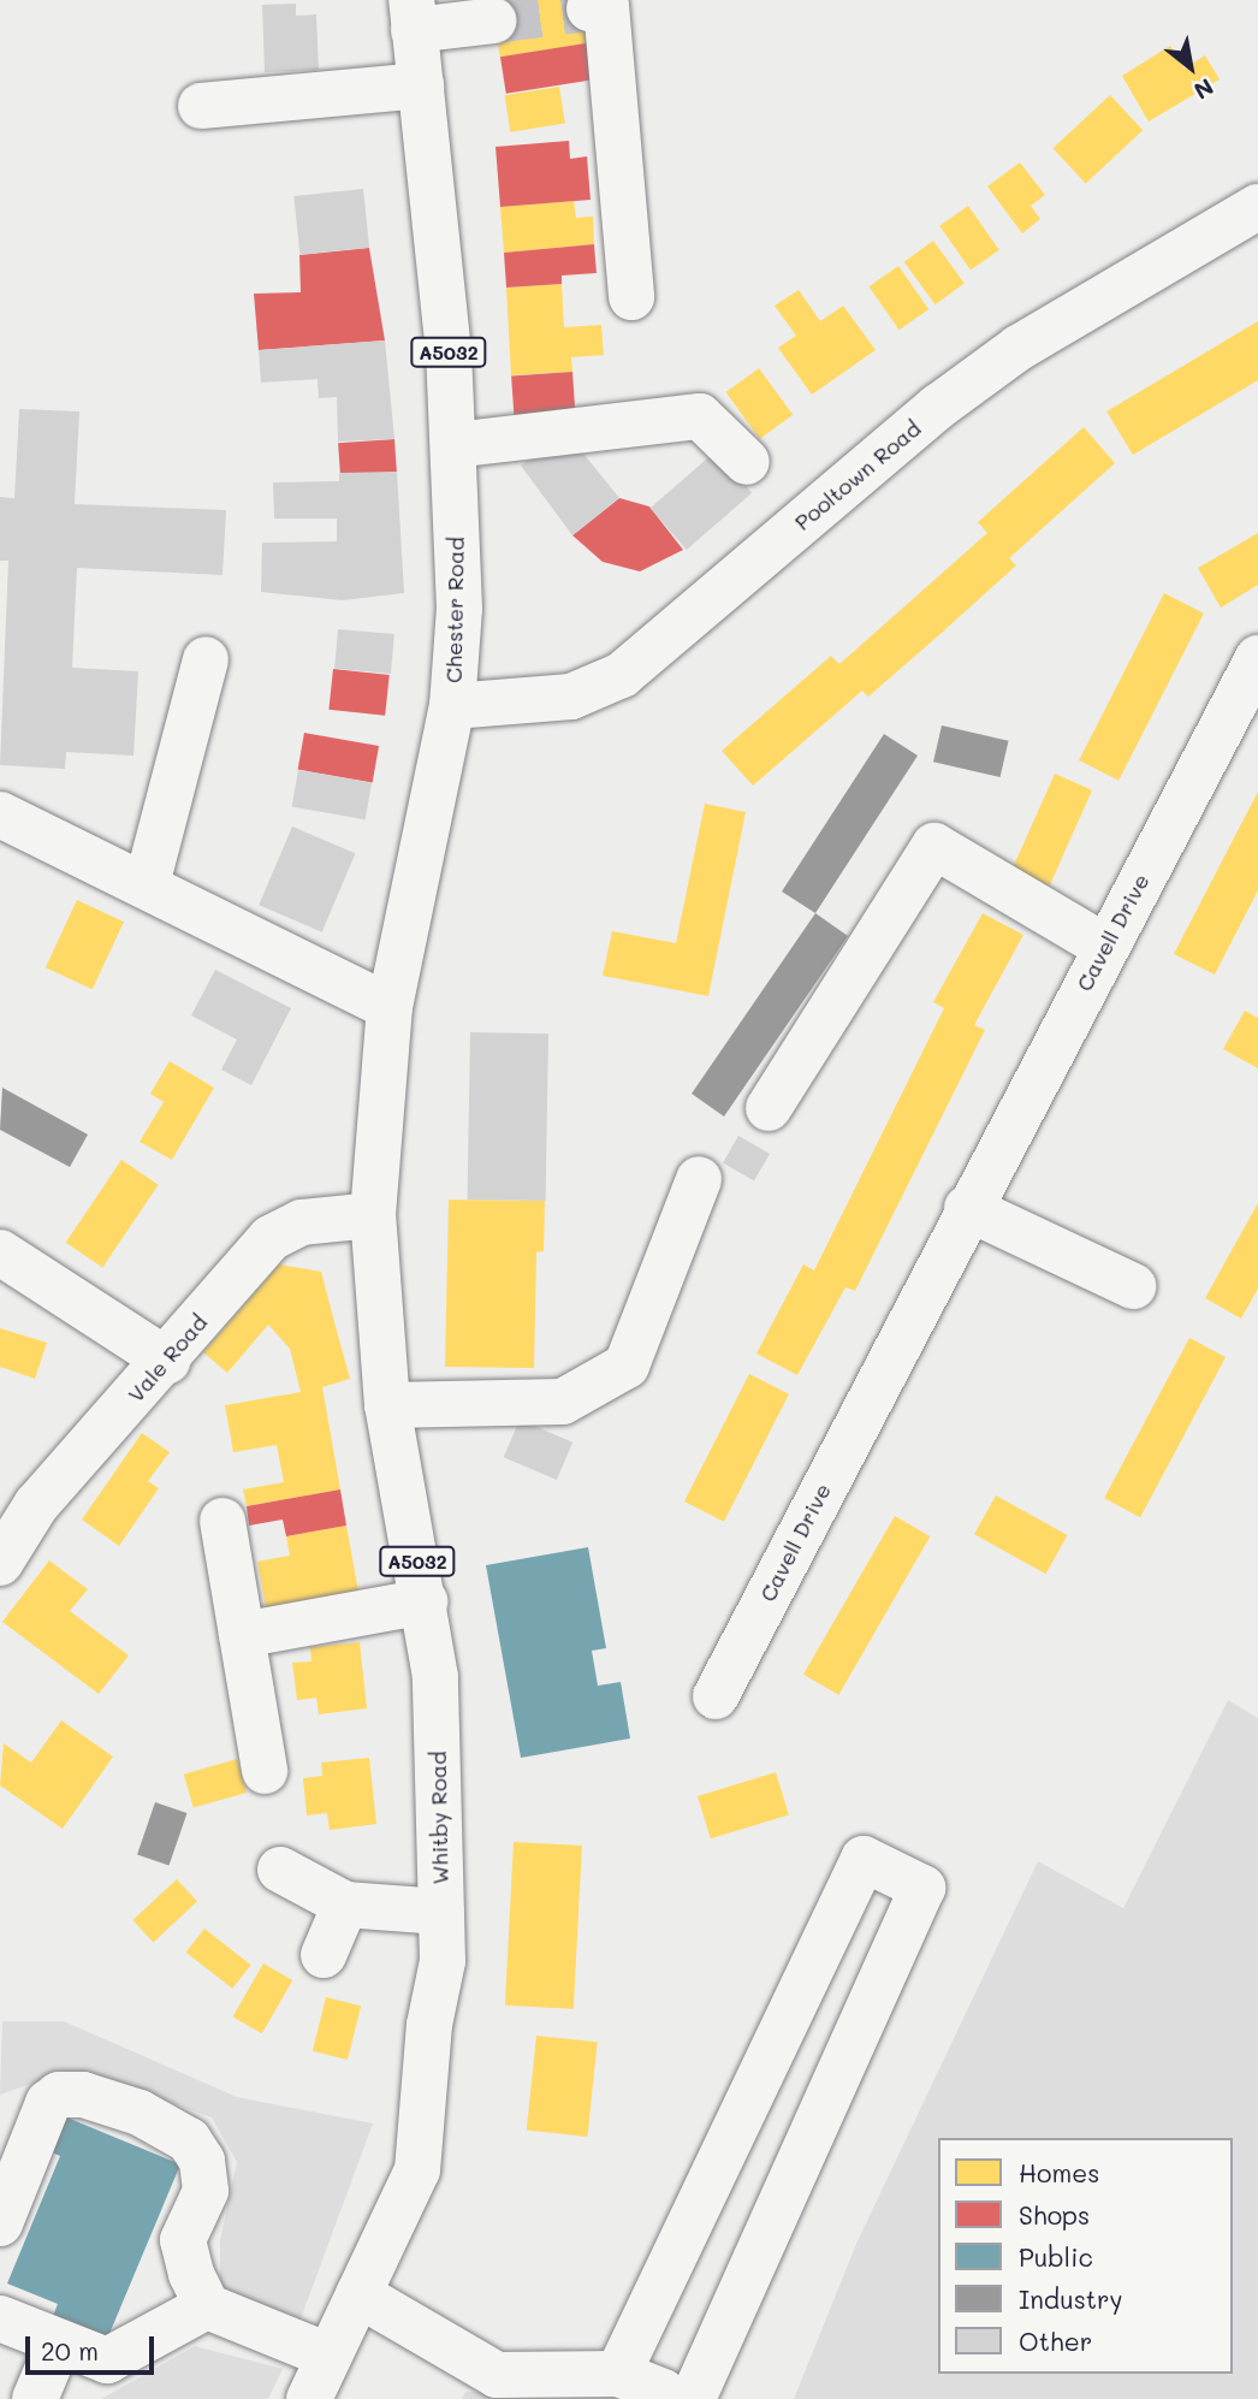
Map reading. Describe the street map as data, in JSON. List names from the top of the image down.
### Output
{
  "streets": {
    "street": [
      "A5032",
      "Pooltown Road",
      "Chester Road",
      "Cavell Drive",
      "Vale Road",
      "Whitby Road"
    ]
  },
  "crossings": [
    ["Pooltown Road", "Chester Road"],
    ["Chester Road", "Vale Road"],
    ["Chester Road", "Whitby Road"],
    ["Vale Road", "Whitby Road"]
  ],
  "legend": [
    "Homes",
    "Shops",
    "Public",
    "Industry",
    "Other"
  ],
  "scale_bar": "20 m",
  "north": "bottom right"
}
